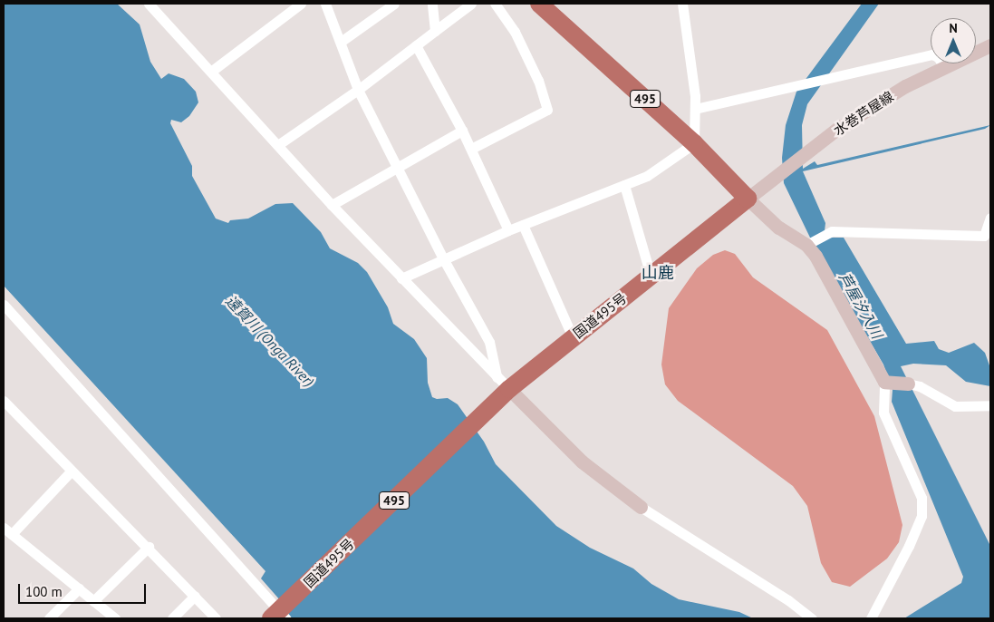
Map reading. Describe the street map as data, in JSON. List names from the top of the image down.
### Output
{
  "streets": {
    "highway": ["495", "国道495号"],
    "street": ["水巻芦屋線"]
  },
  "crossings": [
    ["495", "水巻芦屋線"],
    ["495", "国道495号"],
    ["水巻芦屋線", "国道495号"]
  ],
  "districts": ["山鹿"],
  "water": ["芦屋汐入川", "遠賀川 (Onga River)"],
  "scale_bar": "100 m",
  "north": "top"
}
